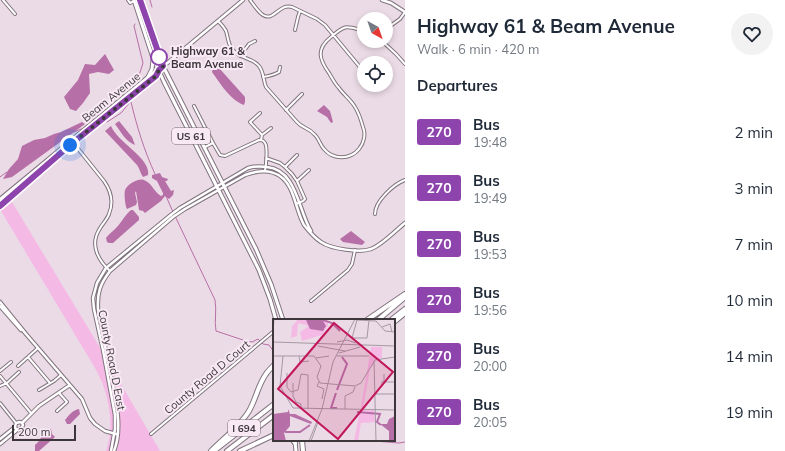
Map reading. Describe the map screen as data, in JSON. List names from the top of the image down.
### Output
{
  "streets": {
    "highway": ["I 694"],
    "main road": ["US 61"],
    "street": ["Beam Avenue", "County Road D East", "County Road D Court"]
  },
  "crossings": [
    ["Beam Avenue", "US 61"],
    ["US 61", "County Road D East"]
  ],
  "places": ["Highway 61 & Beam Avenue"],
  "lines": ["bus line 270"],
  "scale_bar": "200 m",
  "north": "bottom right",
  "page": {
    "heading": [
      ["Highway 61 & Beam Avenue", "Walk · 6 min · 420 m"],
      "Departures"
    ],
    "list": [
      {
        "mark": "270",
        "name": "Bus",
        "note": "19:48",
        "value": "2 min"
      },
      {
        "mark": "270",
        "name": "Bus",
        "note": "19:49",
        "value": "3 min"
      },
      {
        "mark": "270",
        "name": "Bus",
        "note": "19:53",
        "value": "7 min"
      },
      {
        "mark": "270",
        "name": "Bus",
        "note": "19:56",
        "value": "10 min"
      },
      {
        "mark": "270",
        "name": "Bus",
        "note": "20:00",
        "value": "14 min"
      },
      {
        "mark": "270",
        "name": "Bus",
        "note": "20:05",
        "value": "19 min"
      }
    ],
    "scale": "200 m"
  }
}
